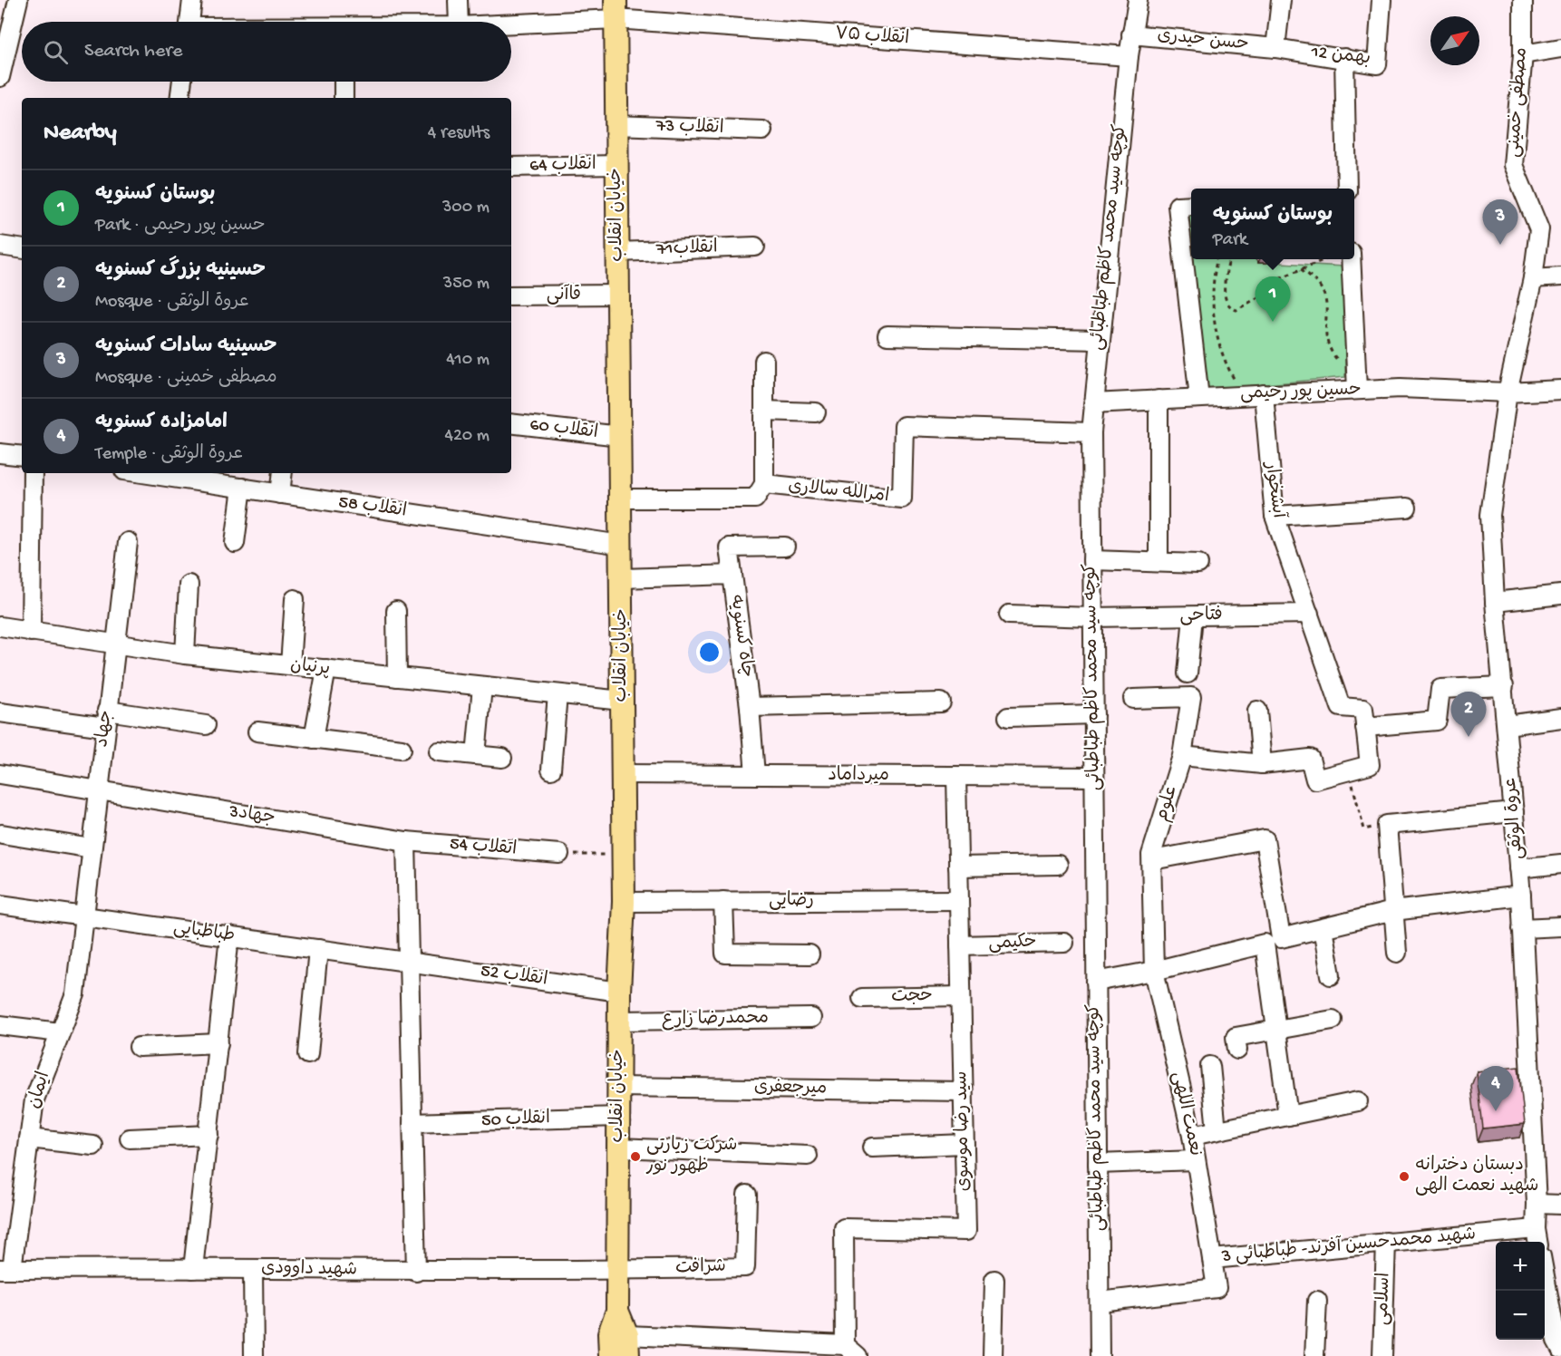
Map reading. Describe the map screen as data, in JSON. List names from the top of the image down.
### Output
{
  "streets": {
    "main road": ["خیابان انقلاب"],
    "street": [
      "انقلاب ۷۵",
      "حسن حیدری",
      "12 بهمن",
      "مصطفی خمینی",
      "انقلاب 73",
      "انقلاب 64",
      "کوچه سید محمد کاظم طباطبائی",
      "انقلاب71",
      "قاآنی",
      "حسین پور رحیمی",
      "انقلاب 60",
      "آبشخوار",
      "امرالله سالاری",
      "انقلاب 58",
      "فتاحی",
      "چاه کسنویه",
      "پرنیان",
      "جهاد",
      "میرداماد",
      "علوم",
      "جهاد3",
      "عروة الوثقی",
      "اتقلاب 54",
      "رضایی",
      "طباطبایی",
      "حکیمی",
      "انقلاب 52",
      "حجت",
      "محمدرضا زارع",
      "میرجعفری",
      "ایمان",
      "نعمت اللهی",
      "انقلاب 50",
      "سید رضا موسوی",
      "شهید محمدحسین آفرند- طباطبائی 3",
      "شرافت",
      "شهید داوودی",
      "اسلامی"
    ]
  },
  "crossings": [
    ["انقلاب ۷۵", "خیابان انقلاب"],
    ["انقلاب ۷۵", "کوچه سید محمد کاظم طباطبائی"],
    ["حسن حیدری", "12 بهمن"],
    ["حسن حیدری", "کوچه سید محمد کاظم طباطبائی"],
    ["مصطفی خمینی", "حسین پور رحیمی"],
    ["مصطفی خمینی", "عروة الوثقی"],
    ["انقلاب 73", "خیابان انقلاب"],
    ["انقلاب 64", "خیابان انقلاب"],
    ["خیابان انقلاب", "انقلاب71"],
    ["خیابان انقلاب", "قاآنی"],
    ["خیابان انقلاب", "انقلاب 60"],
    ["خیابان انقلاب", "امرالله سالاری"],
    ["خیابان انقلاب", "انقلاب 58"],
    ["خیابان انقلاب", "چاه کسنویه"],
    ["خیابان انقلاب", "پرنیان"],
    ["خیابان انقلاب", "میرداماد"],
    ["خیابان انقلاب", "رضایی"],
    ["خیابان انقلاب", "انقلاب 52"],
    ["خیابان انقلاب", "محمدرضا زارع"],
    ["خیابان انقلاب", "میرجعفری"],
    ["خیابان انقلاب", "انقلاب 50"],
    ["خیابان انقلاب", "شرافت"],
    ["خیابان انقلاب", "شهید داوودی"],
    ["کوچه سید محمد کاظم طباطبائی", "حسین پور رحیمی"],
    ["کوچه سید محمد کاظم طباطبائی", "امرالله سالاری"],
    ["کوچه سید محمد کاظم طباطبائی", "فتاحی"],
    ["کوچه سید محمد کاظم طباطبائی", "میرداماد"],
    ["کوچه سید محمد کاظم طباطبائی", "شهید محمدحسین آفرند- طباطبائی 3"],
    ["حسین پور رحیمی", "آبشخوار"],
    ["حسین پور رحیمی", "عروة الوثقی"],
    ["آبشخوار", "فتاحی"],
    ["چاه کسنویه", "میرداماد"],
    ["پرنیان", "جهاد"],
    ["جهاد", "جهاد3"],
    ["جهاد", "طباطبایی"],
    ["جهاد", "ایمان"],
    ["میرداماد", "سید رضا موسوی"],
    ["علوم", "نعمت اللهی"],
    ["جهاد3", "اتقلاب 54"],
    ["عروة الوثقی", "شهید محمدحسین آفرند- طباطبائی 3"],
    ["رضایی", "سید رضا موسوی"],
    ["طباطبایی", "انقلاب 52"],
    ["طباطبایی", "ایمان"],
    ["حکیمی", "سید رضا موسوی"],
    ["حجت", "سید رضا موسوی"],
    ["میرجعفری", "سید رضا موسوی"],
    ["ایمان", "شهید داوودی"],
    ["نعمت اللهی", "شهید محمدحسین آفرند- طباطبائی 3"],
    ["شهید محمدحسین آفرند- طباطبائی 3", "اسلامی"],
    ["شرافت", "شهید داوودی"]
  ],
  "places": ["شرکت زیارتی ظهور نور", "دبستان دخترانه شهید نعمت الهی"],
  "north": "top right",
  "page": {
    "search": "Search here",
    "heading": ["Nearby", "4 results"],
    "list": [
      {
        "mark": "1",
        "name": "بوستان کسنویه",
        "note": "Park · حسین پور رحیمی",
        "value": "300 m"
      },
      {
        "mark": "2",
        "name": "حسینیه بزرگ کسنویه",
        "note": "Mosque · عروة الوثقی",
        "value": "350 m"
      },
      {
        "mark": "3",
        "name": "حسینیه سادات کسنویه",
        "note": "Mosque · مصطفی خمینی",
        "value": "410 m"
      },
      {
        "mark": "4",
        "name": "امامزاده کسنویه",
        "note": "Temple · عروة الوثقی",
        "value": "420 m"
      }
    ],
    "popup": ["بوستان کسنویه", "Park"],
    "pins": [
      "3",
      "1",
      "2",
      "4"
    ],
    "map_buttons": ["+", "−"]
  }
}
